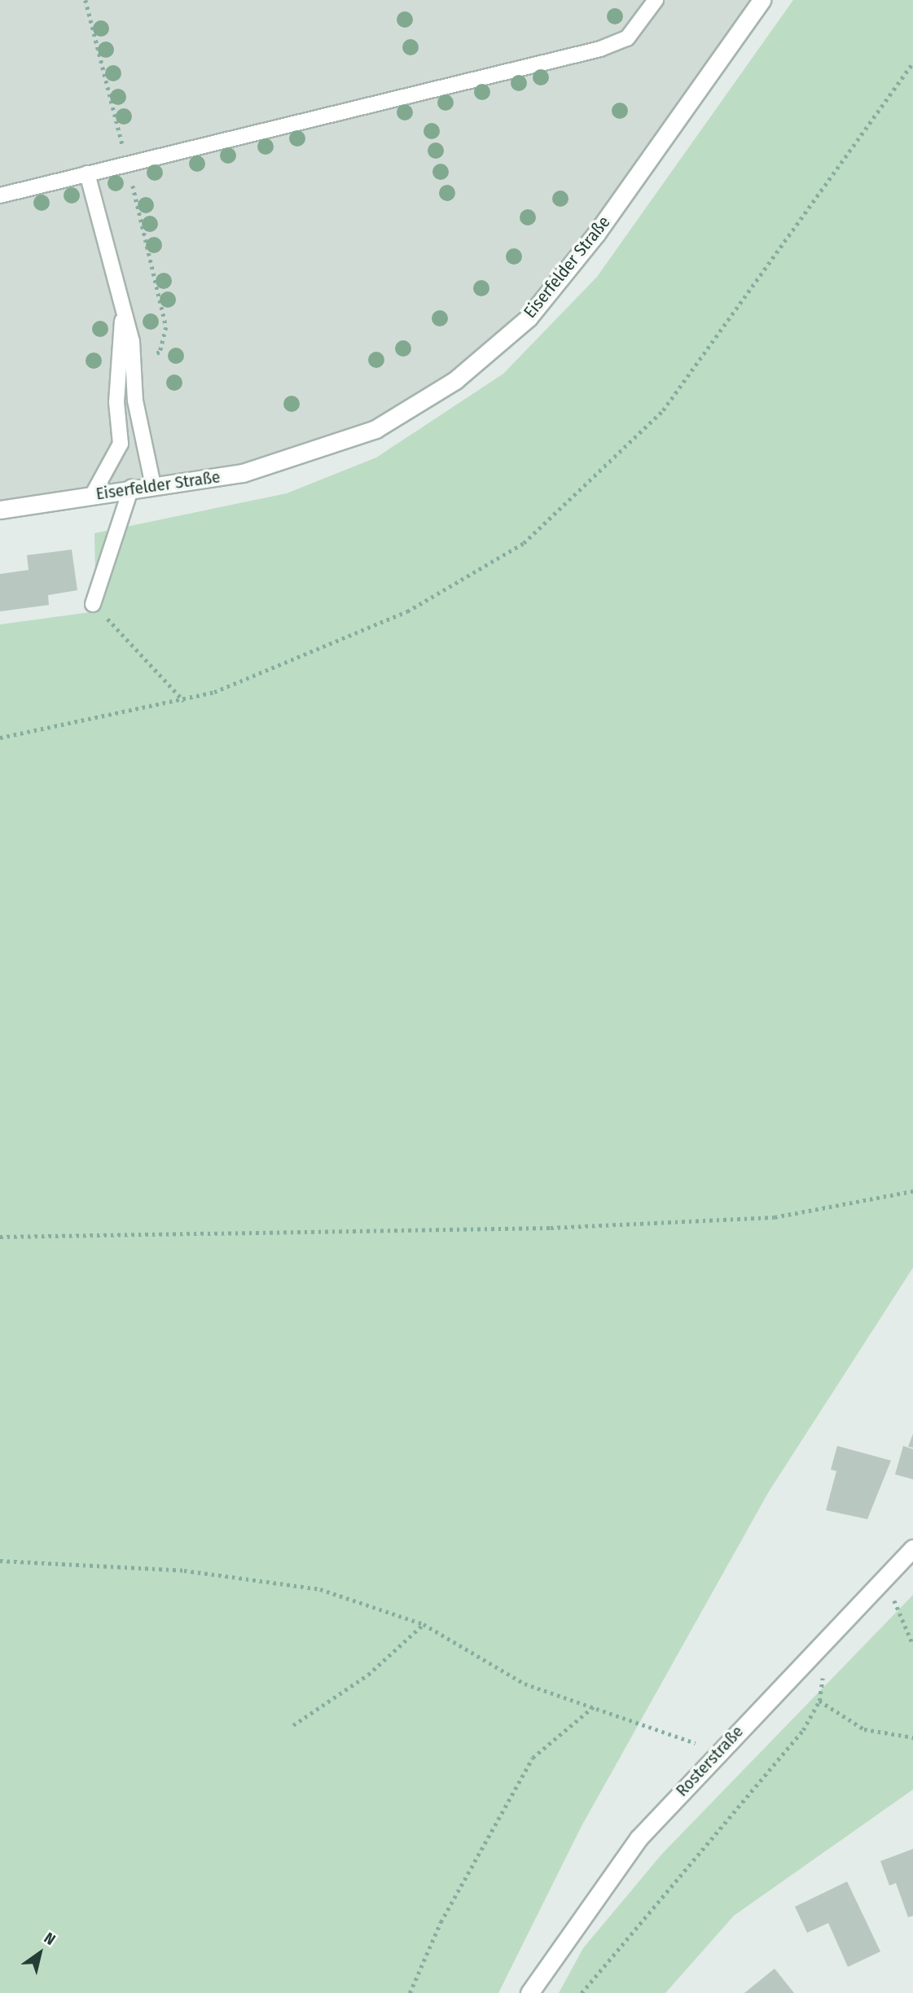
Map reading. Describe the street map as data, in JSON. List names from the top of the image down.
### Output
{
  "streets": {
    "main road": ["Eiserfelder Straße", "Rosterstraße"]
  },
  "north": "top right"
}
